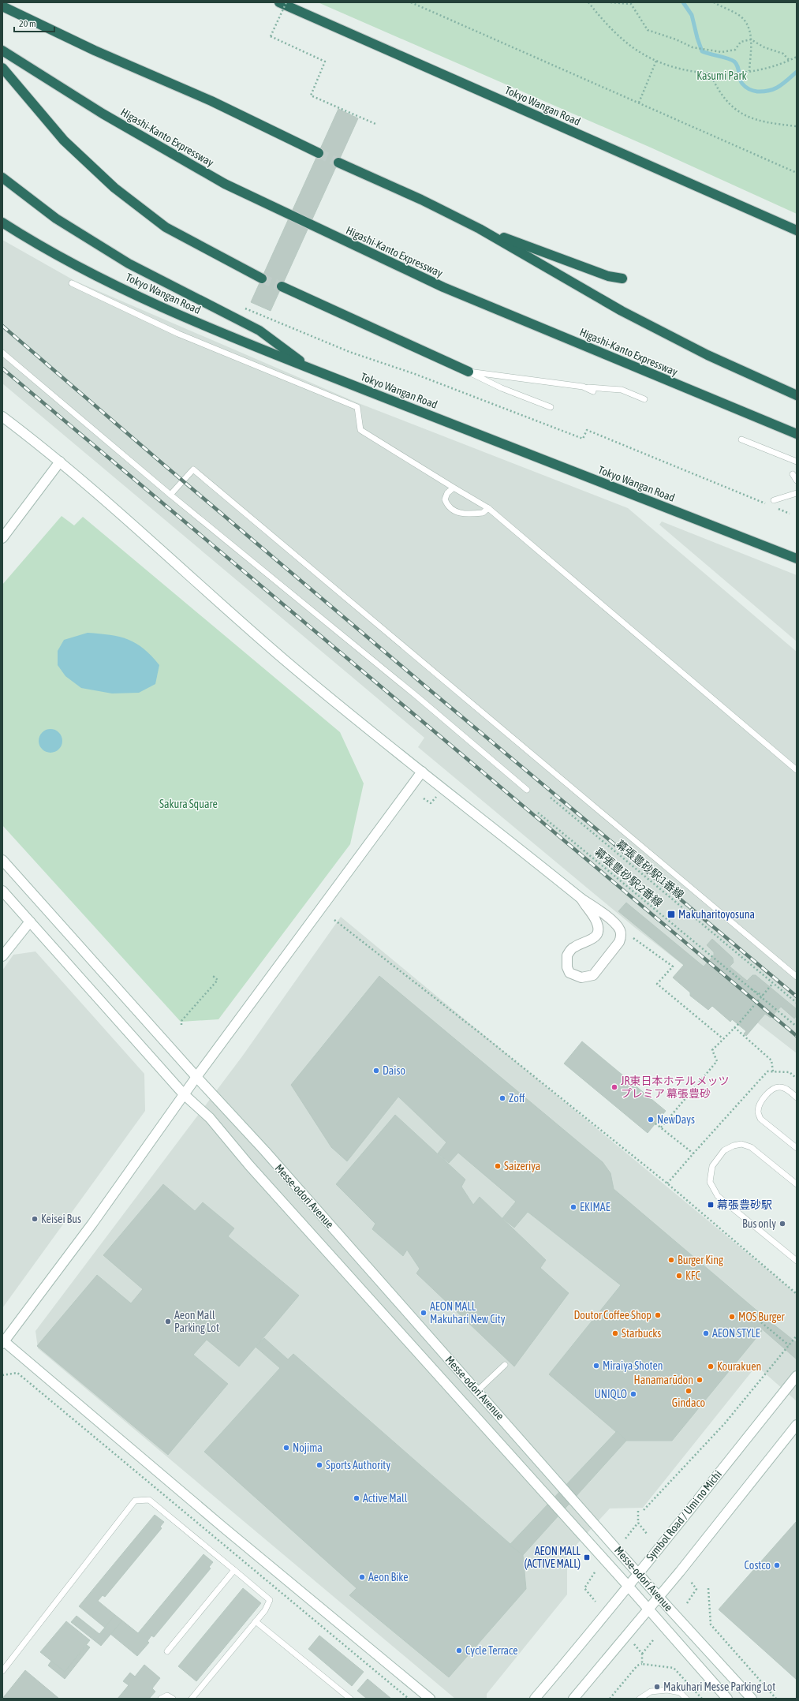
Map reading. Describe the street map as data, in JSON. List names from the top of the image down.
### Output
{
  "streets": {
    "highway": ["Tokyo Wangan Road", "Higashi-Kanto Expressway"],
    "street": ["Messe-odori Avenue", "Symbol Road / Umi no Michi"],
    "path": ["幕張豊砂駅;1番線", "幕張豊砂駅;2番線"]
  },
  "crossings": [
    ["Messe-odori Avenue", "Symbol Road / Umi no Michi"]
  ],
  "parks": ["Kasumi Park", "Sakura Square"],
  "places": {
    "transit": ["Makuharitoyosuna", "幕張豊砂駅", "AEON MALL (ACTIVE MALL)"],
    "other": [
      "Daiso",
      "JR東日本ホテルメッツ プレミア 幕張豊砂",
      "Zoff",
      "NewDays",
      "Saizeriya",
      "EKIMAE",
      "Keisei Bus",
      "Bus only",
      "Burger King",
      "KFC",
      "AEON MALL Makuhari New City",
      "Doutor Coffee Shop",
      "MOS Burger",
      "Aeon Mall Parking Lot",
      "Starbucks",
      "AEON STYLE",
      "Miraiya Shoten",
      "Kourakuen",
      "Hanamarūdon",
      "Gindaco",
      "UNIQLO",
      "Nojima",
      "Sports Authority",
      "Active Mall",
      "Costco",
      "Aeon Bike",
      "Cycle Terrace",
      "Makuhari Messe Parking Lot"
    ]
  },
  "scale_bar": "20 m"
}
